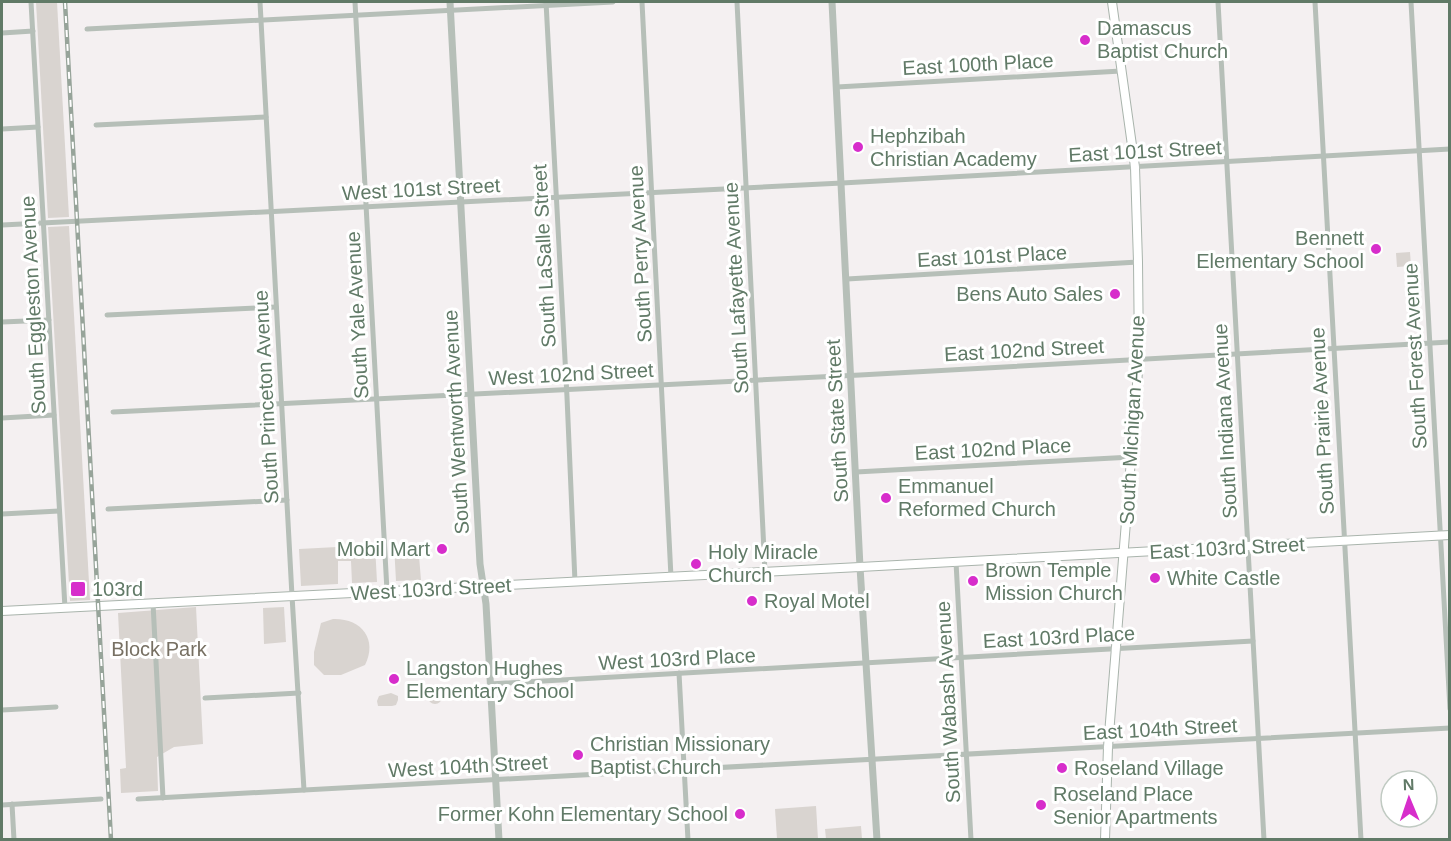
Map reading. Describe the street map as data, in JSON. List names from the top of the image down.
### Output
{
  "streets": {
    "main road": ["South Michigan Avenue", "East 103rd Street", "West 103rd Street"],
    "street": [
      "East 100th Place",
      "East 101st Street",
      "West 101st Street",
      "South Perry Avenue",
      "South LaSalle Street",
      "East 101st Place",
      "South Lafayette Avenue",
      "South Eggleston Avenue",
      "South Yale Avenue",
      "East 102nd Street",
      "South Forest Avenue",
      "West 102nd Street",
      "South Princeton Avenue",
      "South State Street",
      "South Indiana Avenue",
      "South Prairie Avenue",
      "South Wentworth Avenue",
      "East 102nd Place",
      "East 103rd Place",
      "West 103rd Place",
      "South Wabash Avenue",
      "East 104th Street",
      "West 104th Street"
    ]
  },
  "crossings": [
    ["East 100th Place", "South Michigan Avenue"],
    ["East 100th Place", "South State Street"],
    ["East 101st Street", "West 101st Street"],
    ["East 101st Street", "South Forest Avenue"],
    ["East 101st Street", "South Michigan Avenue"],
    ["East 101st Street", "South State Street"],
    ["East 101st Street", "South Indiana Avenue"],
    ["East 101st Street", "South Prairie Avenue"],
    ["West 101st Street", "South Perry Avenue"],
    ["West 101st Street", "South LaSalle Street"],
    ["West 101st Street", "South Lafayette Avenue"],
    ["West 101st Street", "South Eggleston Avenue"],
    ["West 101st Street", "South Yale Avenue"],
    ["West 101st Street", "South Princeton Avenue"],
    ["West 101st Street", "South State Street"],
    ["West 101st Street", "South Wentworth Avenue"],
    ["South Perry Avenue", "West 102nd Street"],
    ["South Perry Avenue", "West 103rd Street"],
    ["South LaSalle Street", "West 102nd Street"],
    ["South LaSalle Street", "West 103rd Street"],
    ["East 101st Place", "South Michigan Avenue"],
    ["East 101st Place", "South State Street"],
    ["South Lafayette Avenue", "West 102nd Street"],
    ["South Lafayette Avenue", "West 103rd Street"],
    ["South Eggleston Avenue", "West 103rd Street"],
    ["South Yale Avenue", "West 102nd Street"],
    ["South Yale Avenue", "West 103rd Street"],
    ["East 102nd Street", "South Forest Avenue"],
    ["East 102nd Street", "West 102nd Street"],
    ["East 102nd Street", "South Michigan Avenue"],
    ["East 102nd Street", "South State Street"],
    ["East 102nd Street", "South Indiana Avenue"],
    ["East 102nd Street", "South Prairie Avenue"],
    ["South Forest Avenue", "East 103rd Street"],
    ["West 102nd Street", "South Princeton Avenue"],
    ["West 102nd Street", "South State Street"],
    ["West 102nd Street", "South Wentworth Avenue"],
    ["South Princeton Avenue", "West 103rd Street"],
    ["South Princeton Avenue", "West 104th Street"],
    ["South Michigan Avenue", "East 102nd Place"],
    ["South Michigan Avenue", "East 103rd Street"],
    ["South Michigan Avenue", "East 103rd Place"],
    ["South Michigan Avenue", "East 104th Street"],
    ["South State Street", "East 102nd Place"],
    ["South State Street", "East 103rd Street"],
    ["South State Street", "West 103rd Street"],
    ["South State Street", "East 103rd Place"],
    ["South State Street", "West 103rd Place"],
    ["South State Street", "East 104th Street"],
    ["South State Street", "West 104th Street"],
    ["South Indiana Avenue", "East 103rd Street"],
    ["South Indiana Avenue", "East 103rd Place"],
    ["South Indiana Avenue", "East 104th Street"],
    ["South Prairie Avenue", "East 103rd Street"],
    ["South Prairie Avenue", "East 104th Street"],
    ["South Wentworth Avenue", "West 103rd Street"],
    ["South Wentworth Avenue", "West 103rd Place"],
    ["South Wentworth Avenue", "West 104th Street"],
    ["East 103rd Street", "West 103rd Street"],
    ["East 103rd Street", "South Wabash Avenue"],
    ["East 103rd Place", "West 103rd Place"],
    ["East 103rd Place", "South Wabash Avenue"],
    ["South Wabash Avenue", "East 104th Street"],
    ["East 104th Street", "West 104th Street"]
  ],
  "parks": ["Block Park"],
  "places": {
    "other": [
      "Damascus Baptist Church",
      "Hephzibah Christian Academy",
      "Bennett Elementary School",
      "Bens Auto Sales",
      "Emmanuel Reformed Church",
      "Mobil Mart",
      "Holy Miracle Church",
      "White Castle",
      "Brown Temple Mission Church",
      "Royal Motel",
      "Langston Hughes Elementary School",
      "Christian Missionary Baptist Church",
      "Roseland Village",
      "Roseland Place Senior Apartments",
      "Former Kohn Elementary School"
    ],
    "transit": ["103rd"]
  },
  "north": "top"
}
